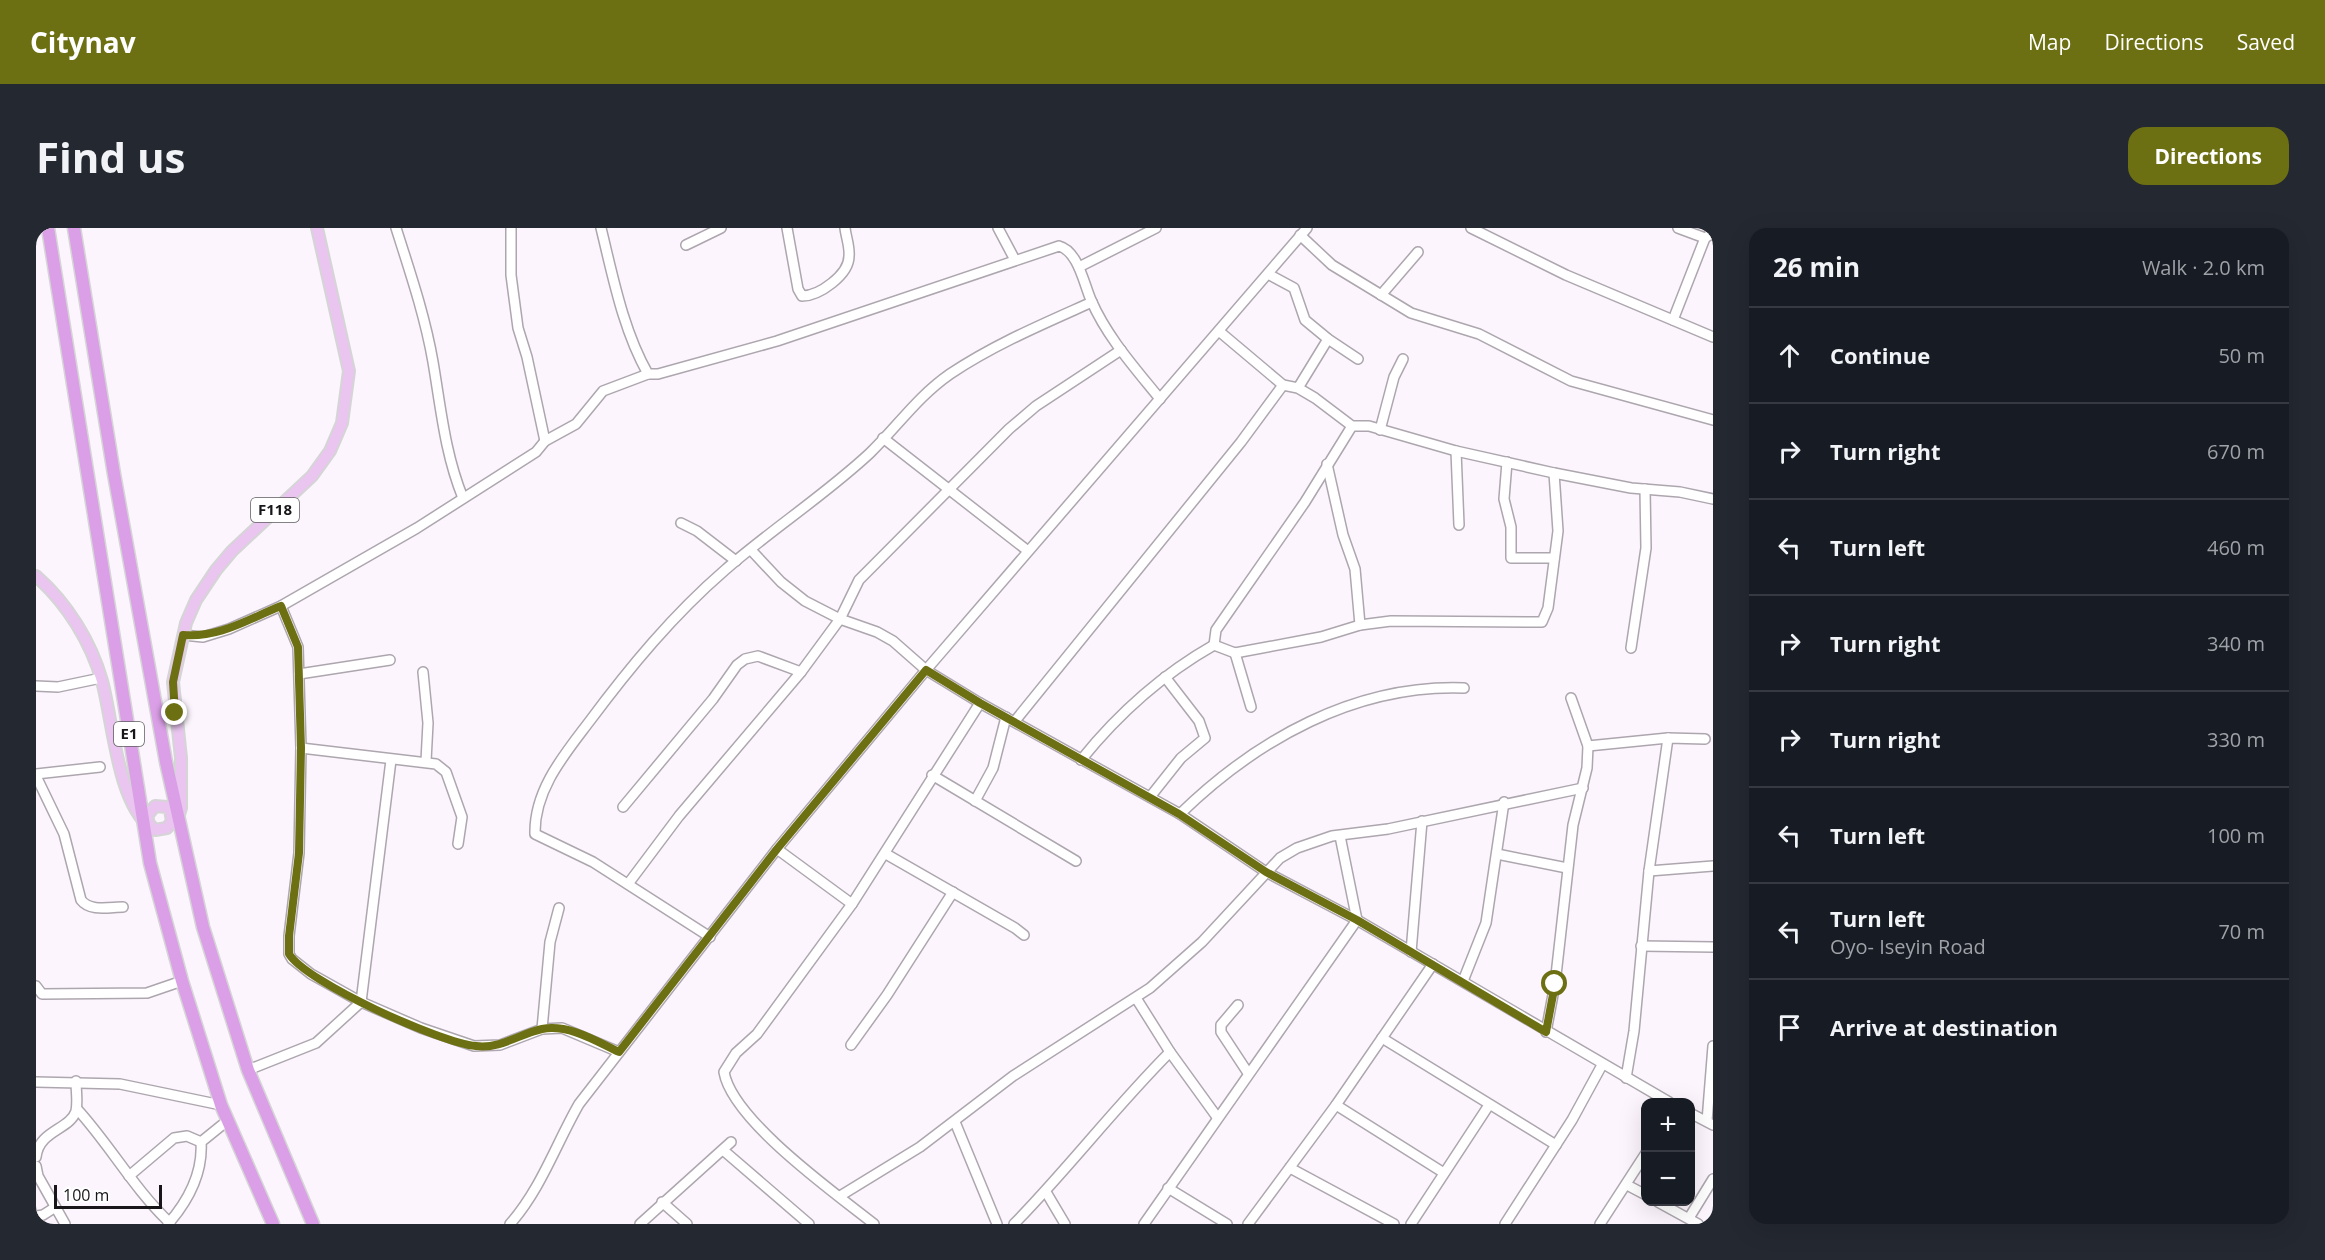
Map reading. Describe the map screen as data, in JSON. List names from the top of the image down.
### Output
{
  "streets": {
    "highway": ["E1"],
    "main road": ["F118"]
  },
  "scale_bar": "100 m",
  "page": {
    "header": "Citynav",
    "nav": ["Map", "Directions", "Saved"],
    "buttons": "Directions",
    "title": "Find us",
    "heading": ["26 min", "Walk · 2.0 km"],
    "list": [
      ["Continue", "50 m"],
      ["Turn right", "670 m"],
      ["Turn left", "460 m"],
      ["Turn right", "340 m"],
      ["Turn right", "330 m"],
      ["Turn left", "100 m"],
      ["Turn left", "Oyo- Iseyin Road", "70 m"],
      "Arrive at destination"
    ],
    "map_buttons": ["+", "−"],
    "scale": "100 m"
  }
}
